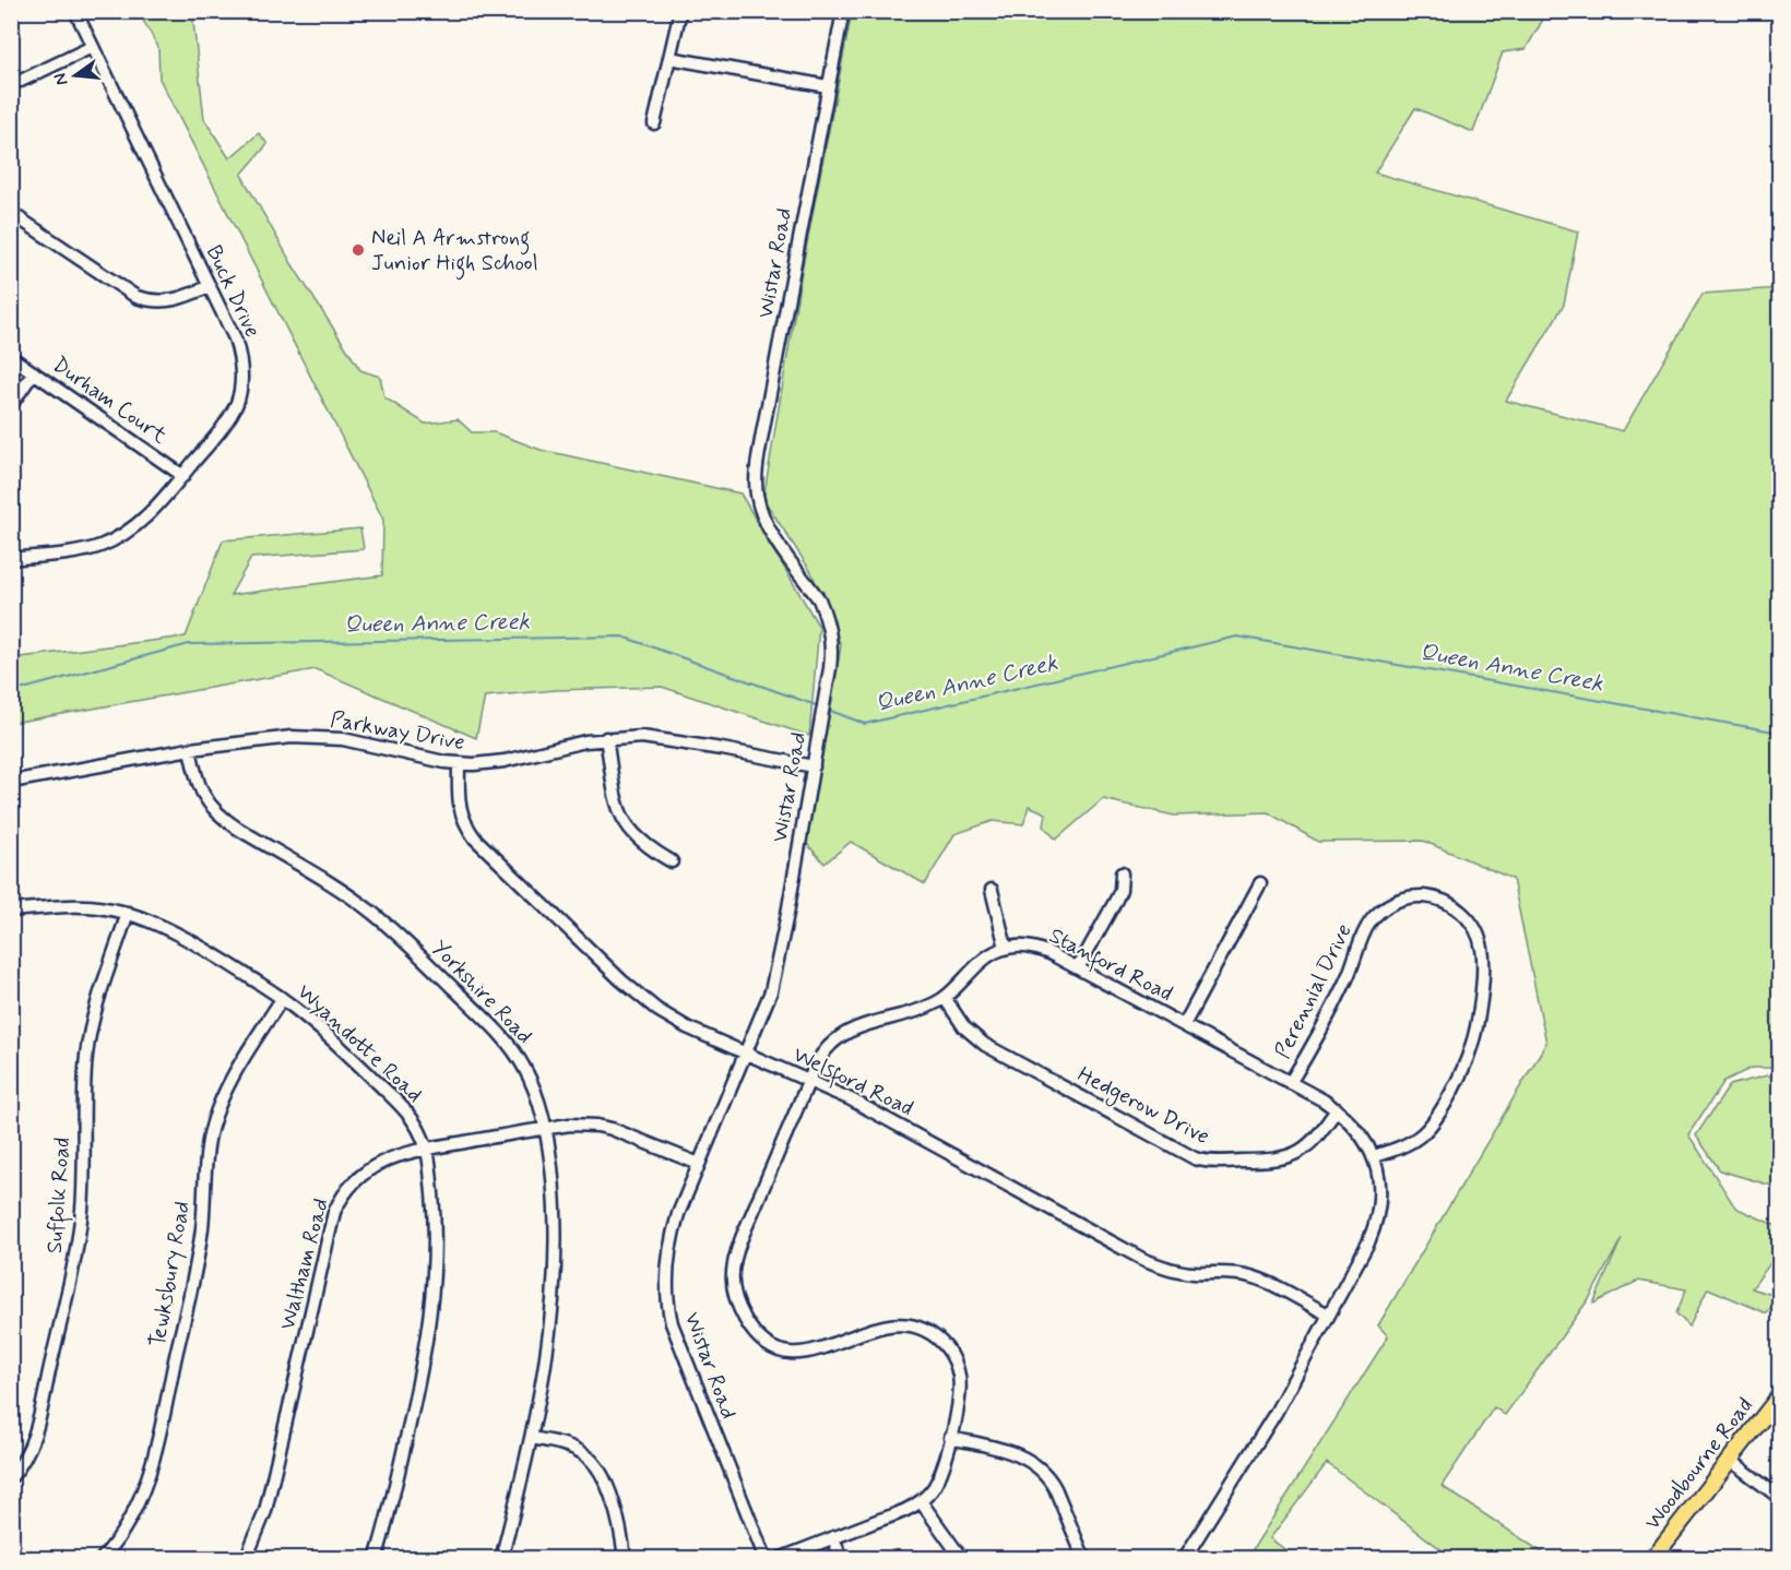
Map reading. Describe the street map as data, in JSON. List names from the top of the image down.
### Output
{
  "streets": {
    "main road": ["Woodbourne Road"],
    "street": [
      "Wistar Road",
      "Buck Drive",
      "Durham Court",
      "Parkway Drive",
      "Stanford Road",
      "Perennial Drive",
      "Yorkshire Road",
      "Wyandotte Road",
      "Welsford Road",
      "Hedgerow Drive",
      "Suffolk Road",
      "Waltham Road",
      "Tewksbury Road"
    ]
  },
  "crossings": [
    ["Wistar Road", "Parkway Drive"],
    ["Wistar Road", "Welsford Road"],
    ["Wistar Road", "Waltham Road"],
    ["Buck Drive", "Durham Court"],
    ["Parkway Drive", "Yorkshire Road"],
    ["Parkway Drive", "Welsford Road"],
    ["Stanford Road", "Perennial Drive"],
    ["Stanford Road", "Welsford Road"],
    ["Stanford Road", "Hedgerow Drive"],
    ["Yorkshire Road", "Waltham Road"],
    ["Wyandotte Road", "Suffolk Road"],
    ["Wyandotte Road", "Waltham Road"],
    ["Wyandotte Road", "Tewksbury Road"]
  ],
  "water": ["Queen Anne Creek"],
  "places": ["Neil A Armstrong Junior High School"],
  "north": "left"
}
